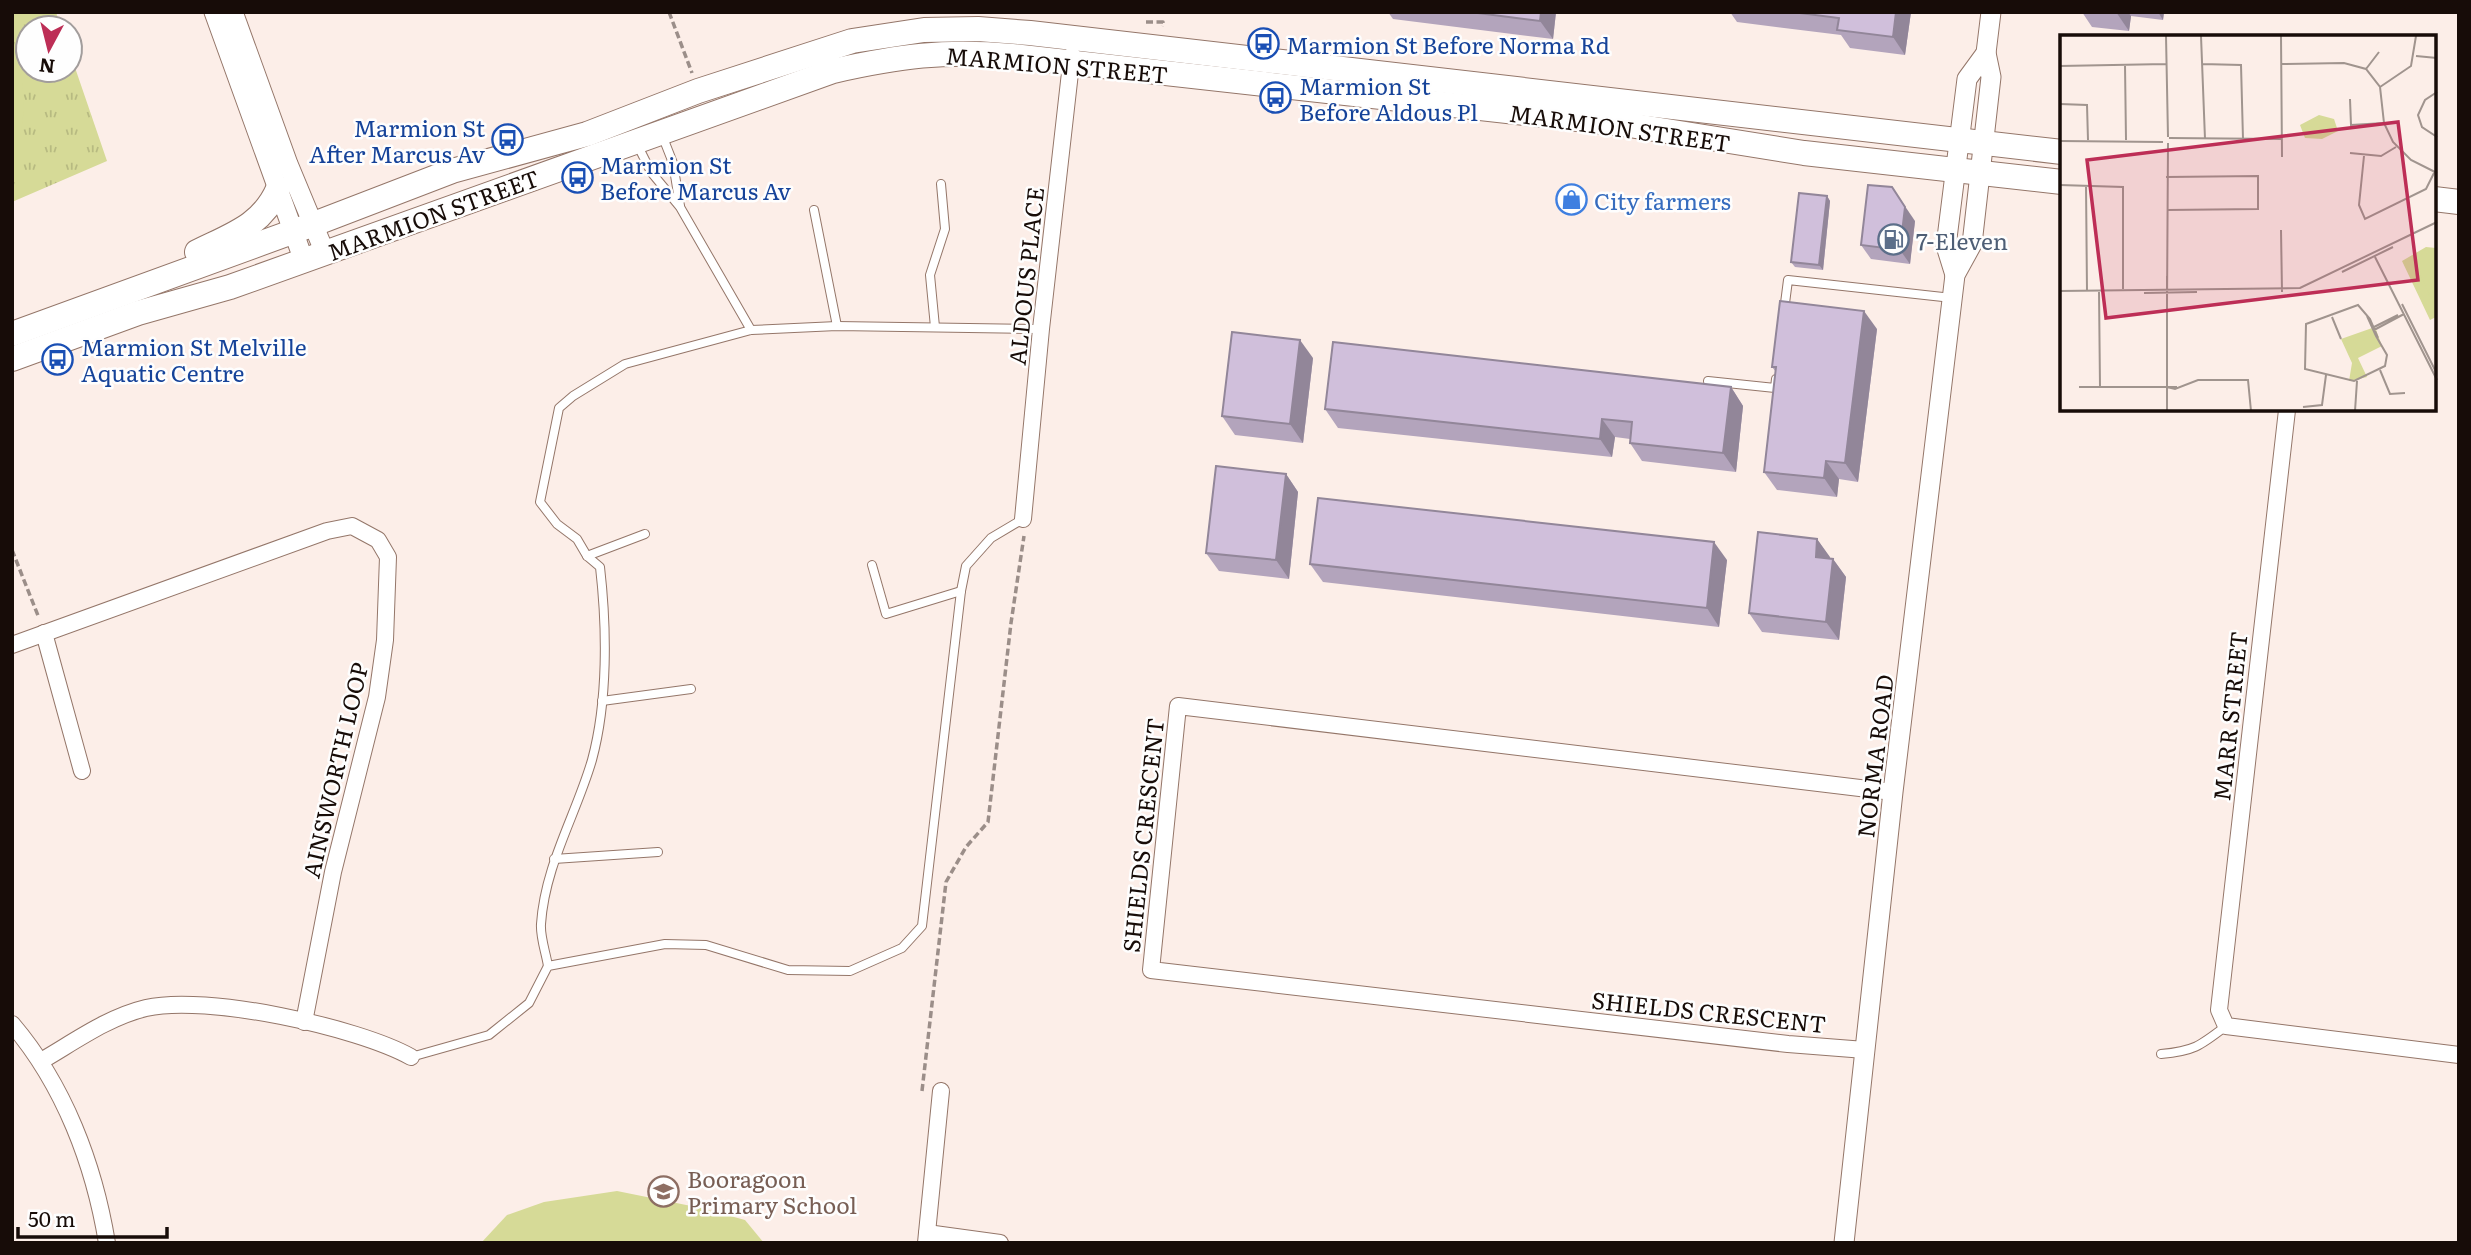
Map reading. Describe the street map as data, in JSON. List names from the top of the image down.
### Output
{
  "streets": {
    "main road": ["MARMION STREET"],
    "street": [
      "ALDOUS PLACE",
      "MARR STREET",
      "NORMA ROAD",
      "AINSWORTH LOOP",
      "SHIELDS CRESCENT"
    ]
  },
  "crossings": [
    ["MARMION STREET", "ALDOUS PLACE"],
    ["MARMION STREET", "NORMA ROAD"],
    ["NORMA ROAD", "SHIELDS CRESCENT"]
  ],
  "places": {
    "bus stop": [
      "Marmion St Before Norma Rd",
      "Marmion St Before Aldous Pl",
      "Marmion St After Marcus Av",
      "Marmion St Before Marcus Av",
      "Marmion St Melville Aquatic Centre"
    ],
    "shop": ["City farmers"],
    "fuel station": ["7-Eleven"],
    "school or university": ["Booragoon Primary School"]
  },
  "scale_bar": "50 m",
  "north": "bottom"
}
